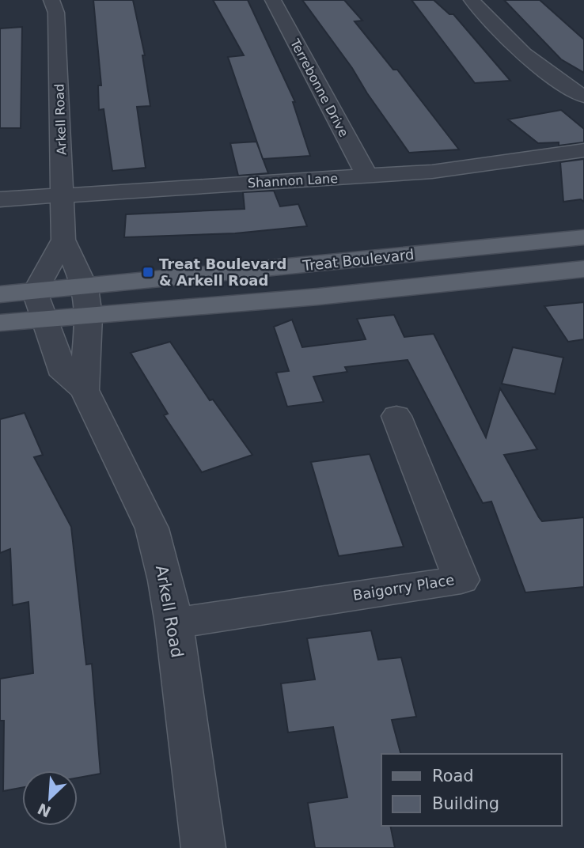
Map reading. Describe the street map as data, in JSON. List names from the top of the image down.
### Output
{
  "streets": {
    "main road": ["Treat Boulevard"],
    "street": [
      "Terrebonne Drive",
      "Arkell Road",
      "Shannon Lane",
      "Baigorry Place"
    ]
  },
  "crossings": [
    ["Terrebonne Drive", "Shannon Lane"],
    ["Arkell Road", "Shannon Lane"],
    ["Arkell Road", "Treat Boulevard"],
    ["Arkell Road", "Baigorry Place"]
  ],
  "places": {
    "transit": ["Treat Boulevard & Arkell Road"]
  },
  "legend": ["Road", "Building"],
  "north": "bottom left"
}
